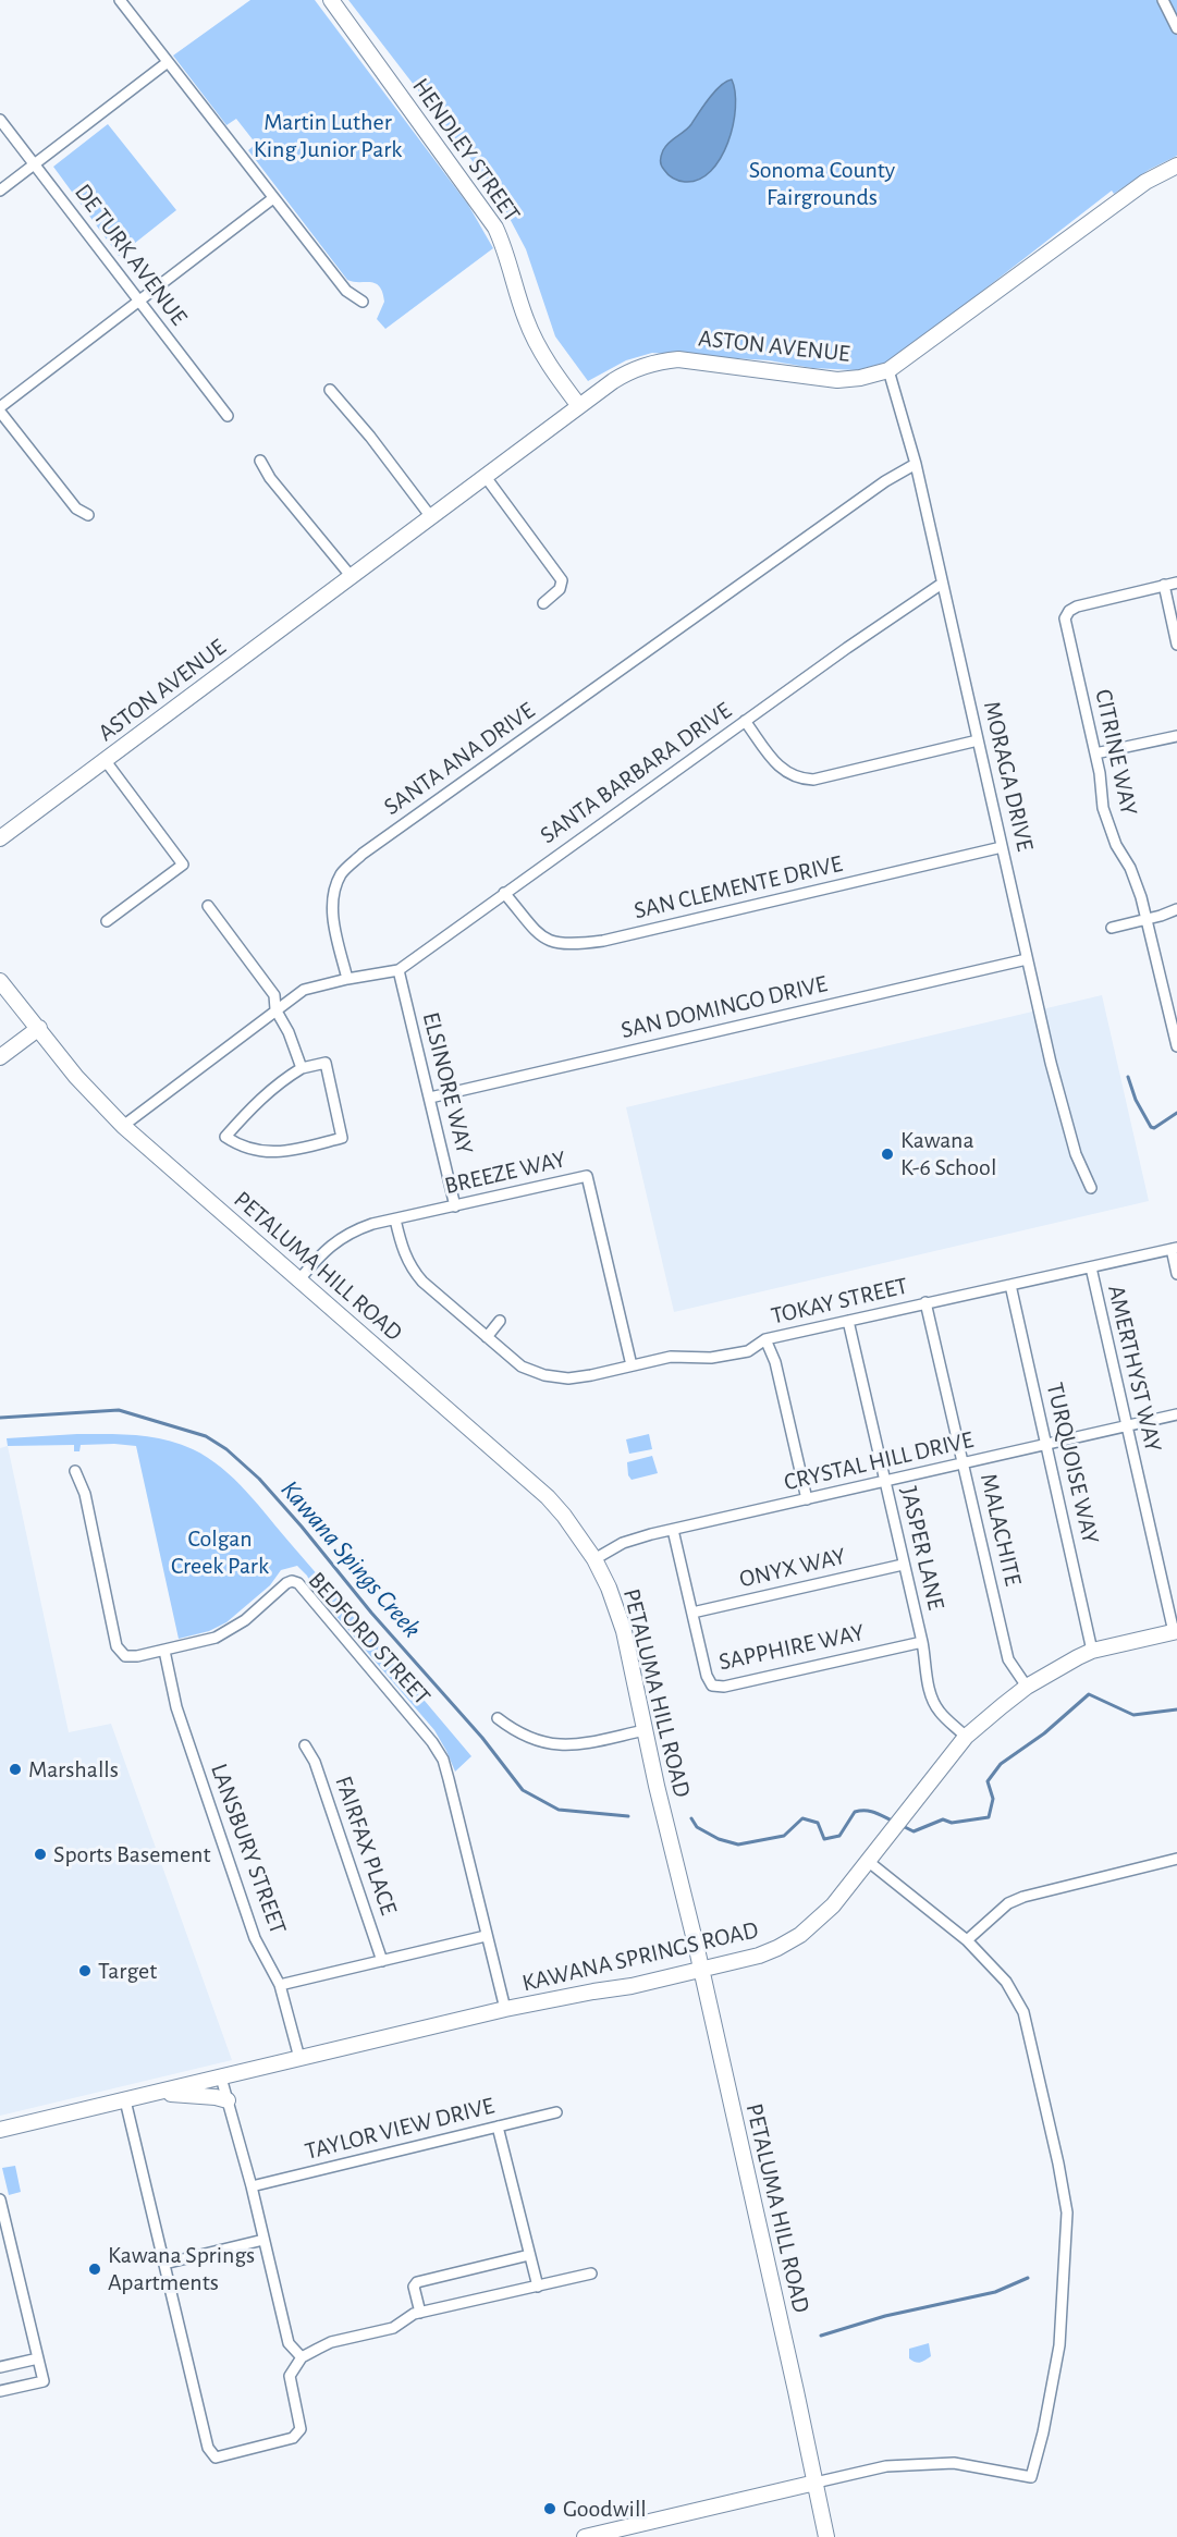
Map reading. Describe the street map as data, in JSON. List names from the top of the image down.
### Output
{
  "streets": {
    "street": [
      "HENDLEY STREET",
      "DE TURK AVENUE",
      "ASTON AVENUE",
      "CITRINE WAY",
      "SANTA ANA DRIVE",
      "SANTA BARBARA DRIVE",
      "MORAGA DRIVE",
      "SAN CLEMENTE DRIVE",
      "SAN DOMINGO DRIVE",
      "ELSINORE WAY",
      "BREEZE WAY",
      "PETALUMA HILL ROAD",
      "TOKAY STREET",
      "AMERTHYST WAY",
      "CRYSTAL HILL DRIVE",
      "TURQUOISE WAY",
      "MALACHITE",
      "JASPER LANE",
      "ONYX WAY",
      "BEDFORD STREET",
      "SAPPHIRE WAY",
      "FAIRFAX PLACE",
      "LANSBURY STREET",
      "KAWANA SPRINGS ROAD",
      "TAYLOR VIEW DRIVE"
    ]
  },
  "crossings": [
    ["HENDLEY STREET", "ASTON AVENUE"],
    ["ASTON AVENUE", "MORAGA DRIVE"],
    ["SANTA ANA DRIVE", "SANTA BARBARA DRIVE"],
    ["SANTA ANA DRIVE", "MORAGA DRIVE"],
    ["SANTA BARBARA DRIVE", "MORAGA DRIVE"],
    ["SANTA BARBARA DRIVE", "SAN CLEMENTE DRIVE"],
    ["SANTA BARBARA DRIVE", "ELSINORE WAY"],
    ["MORAGA DRIVE", "SAN CLEMENTE DRIVE"],
    ["MORAGA DRIVE", "SAN DOMINGO DRIVE"],
    ["SAN DOMINGO DRIVE", "ELSINORE WAY"],
    ["ELSINORE WAY", "BREEZE WAY"],
    ["BREEZE WAY", "PETALUMA HILL ROAD"],
    ["BREEZE WAY", "TOKAY STREET"],
    ["PETALUMA HILL ROAD", "CRYSTAL HILL DRIVE"],
    ["PETALUMA HILL ROAD", "KAWANA SPRINGS ROAD"],
    ["TOKAY STREET", "AMERTHYST WAY"],
    ["TOKAY STREET", "TURQUOISE WAY"],
    ["TOKAY STREET", "MALACHITE"],
    ["TOKAY STREET", "JASPER LANE"],
    ["AMERTHYST WAY", "CRYSTAL HILL DRIVE"],
    ["AMERTHYST WAY", "KAWANA SPRINGS ROAD"],
    ["CRYSTAL HILL DRIVE", "TURQUOISE WAY"],
    ["CRYSTAL HILL DRIVE", "MALACHITE"],
    ["CRYSTAL HILL DRIVE", "JASPER LANE"],
    ["CRYSTAL HILL DRIVE", "SAPPHIRE WAY"],
    ["TURQUOISE WAY", "KAWANA SPRINGS ROAD"],
    ["MALACHITE", "KAWANA SPRINGS ROAD"],
    ["JASPER LANE", "ONYX WAY"],
    ["JASPER LANE", "SAPPHIRE WAY"],
    ["JASPER LANE", "KAWANA SPRINGS ROAD"],
    ["ONYX WAY", "SAPPHIRE WAY"],
    ["BEDFORD STREET", "LANSBURY STREET"],
    ["BEDFORD STREET", "KAWANA SPRINGS ROAD"],
    ["LANSBURY STREET", "KAWANA SPRINGS ROAD"]
  ],
  "water": ["Kawana Spings Creek"],
  "parks": ["Martin Luther King Junior Park", "Sonoma County Fairgrounds", "Colgan Creek Park"],
  "places": [
    "Kawana K-6 School",
    "Marshalls",
    "Sports Basement",
    "Target",
    "Kawana Springs Apartments",
    "Goodwill"
  ]
}
